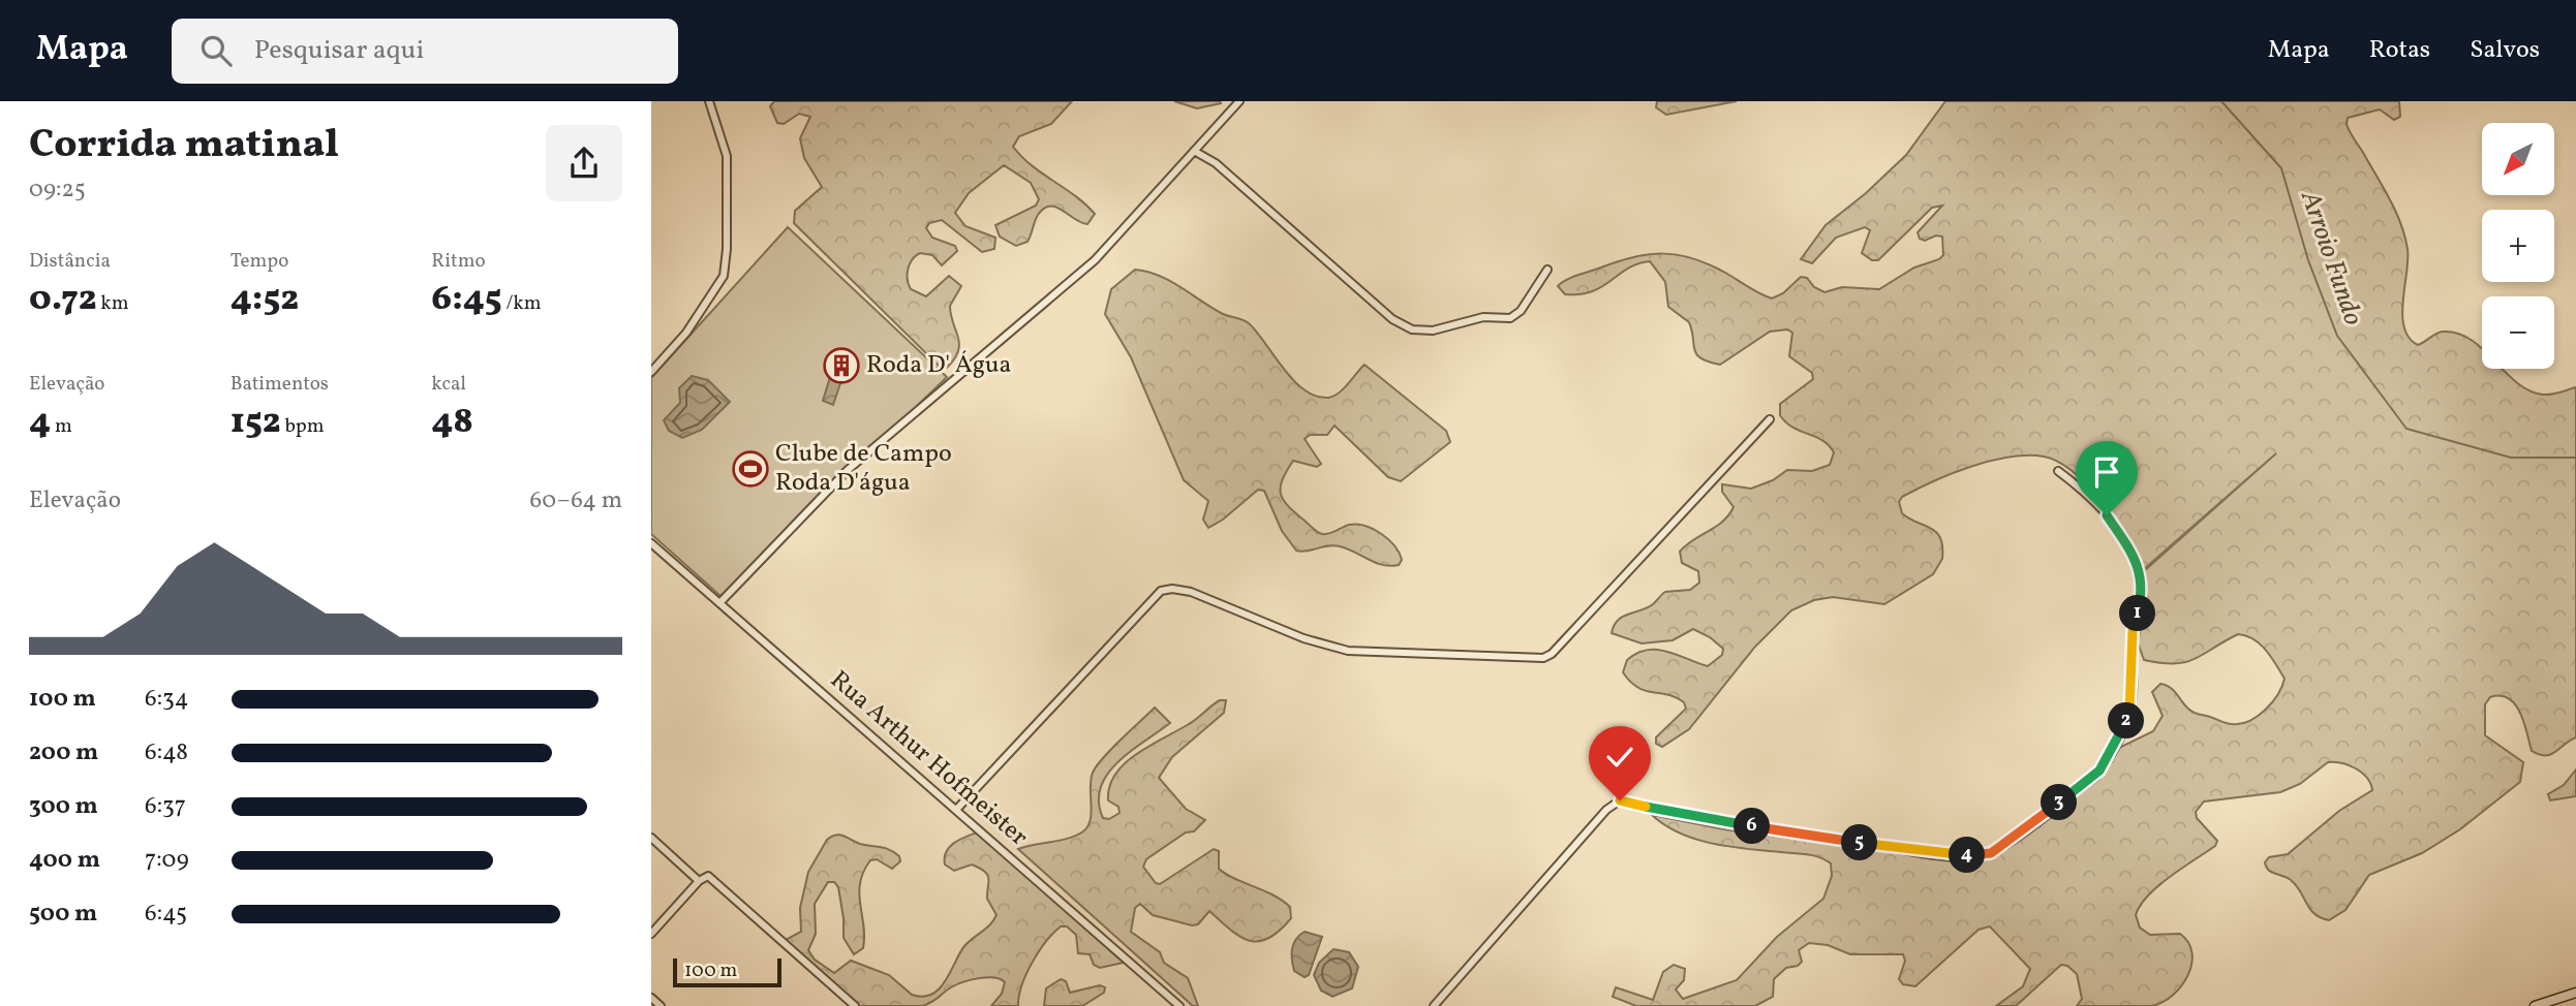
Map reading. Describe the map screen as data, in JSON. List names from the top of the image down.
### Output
{
  "streets": {
    "street": ["Rua Arthur Hofmeister"]
  },
  "water": ["Arroio Fundo"],
  "places": {
    "building": ["Roda D' Água"],
    "sports": ["Clube de Campo Roda D'água"]
  },
  "scale_bar": "100 m",
  "north": "bottom left",
  "page": {
    "header": "Mapa",
    "search": "Pesquisar aqui",
    "nav": ["Mapa", "Rotas", "Salvos"],
    "heading": ["Corrida matinal", "09:25"],
    "map_buttons": ["+", "−"],
    "stats": [
      ["Distância", "0.72 km"],
      ["Tempo", "4:52"],
      ["Ritmo", "6:45 /km"],
      ["Elevação", "4 m"],
      ["Batimentos", "152 bpm"],
      ["kcal", "48"]
    ],
    "chart": ["Elevação", "60–64 m"],
    "pins": [
      "1",
      "2",
      "3",
      "6",
      "5",
      "4"
    ],
    "list": [
      {
        "name": "100 m",
        "note": "6:34"
      },
      {
        "name": "200 m",
        "note": "6:48"
      },
      {
        "name": "300 m",
        "note": "6:37"
      },
      {
        "name": "400 m",
        "note": "7:09"
      },
      {
        "name": "500 m",
        "note": "6:45"
      }
    ],
    "scale": "100 m"
  }
}
